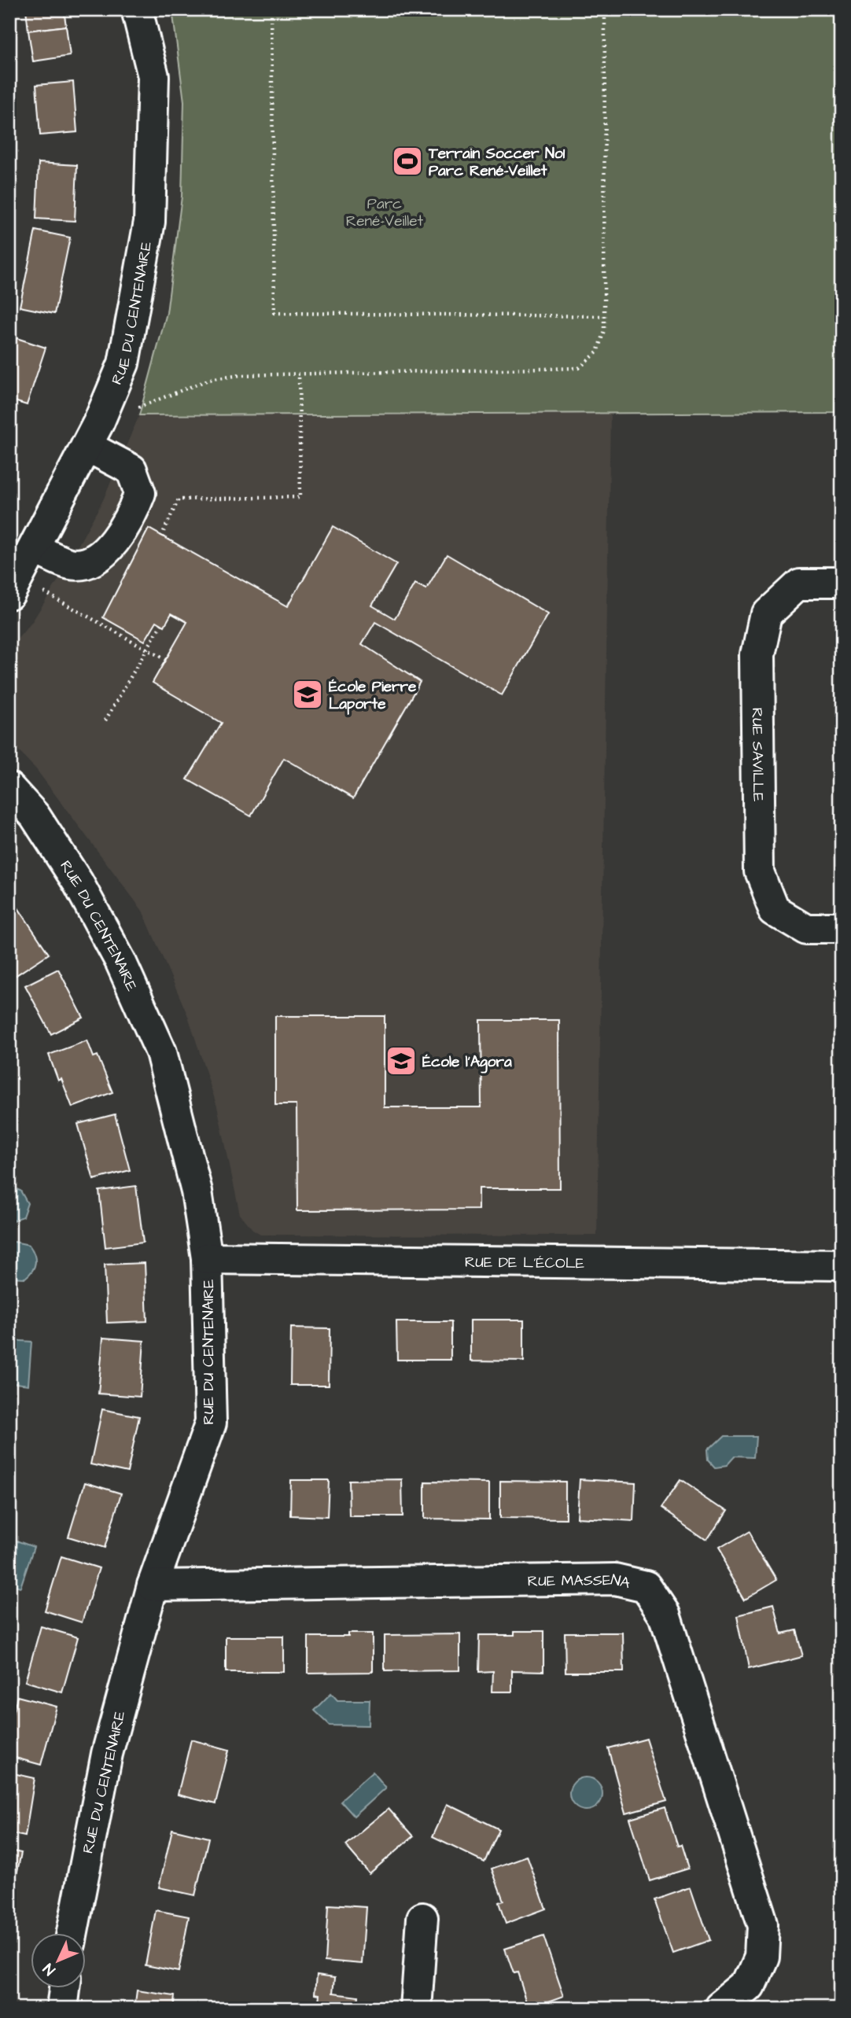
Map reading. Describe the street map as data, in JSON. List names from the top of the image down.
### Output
{
  "streets": {
    "street": [
      "RUE DU CENTENAIRE",
      "RUE SAVILLE",
      "RUE DE L'ÉCOLE",
      "RUE MASSENA"
    ]
  },
  "crossings": [
    ["RUE DU CENTENAIRE", "RUE DE L'ÉCOLE"],
    ["RUE DU CENTENAIRE", "RUE MASSENA"]
  ],
  "parks": ["Parc René-Veillet"],
  "places": {
    "sports": ["Terrain Soccer No1 Parc René-Veillet"],
    "school or university": ["École Pierre Laporte", "École l'Agora"]
  },
  "north": "bottom left"
}
